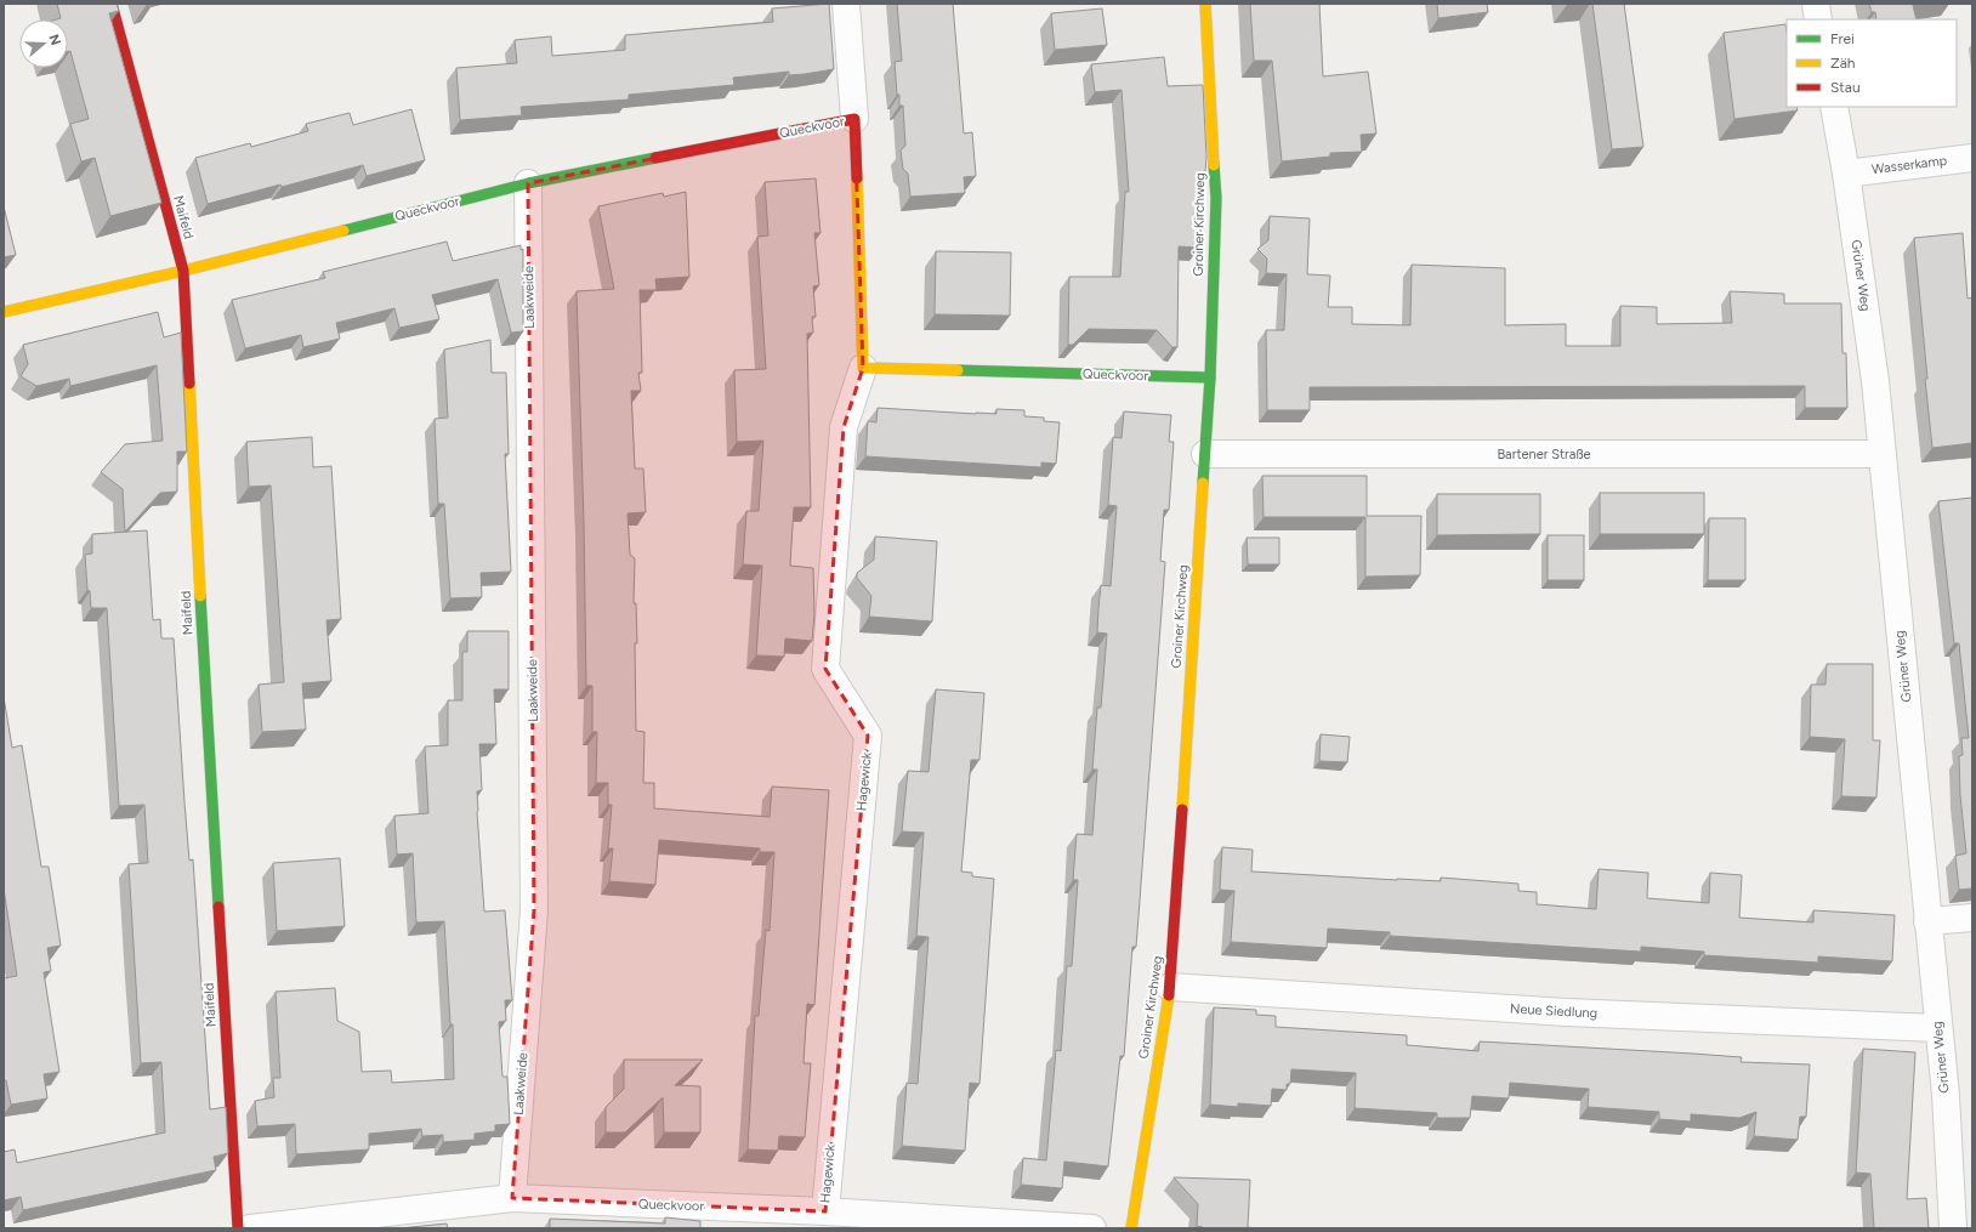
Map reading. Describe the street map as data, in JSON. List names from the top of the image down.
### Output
{
  "streets": {
    "street": [
      "Queckvoor",
      "Wasserkamp",
      "Maifeld",
      "Groiner Kirchweg",
      "Grüner Weg",
      "Laakweide",
      "Bartener Straße",
      "Hagewick",
      "Neue Siedlung"
    ]
  },
  "crossings": [
    ["Queckvoor", "Maifeld"],
    ["Queckvoor", "Groiner Kirchweg"],
    ["Queckvoor", "Laakweide"],
    ["Queckvoor", "Hagewick"],
    ["Wasserkamp", "Grüner Weg"],
    ["Groiner Kirchweg", "Bartener Straße"],
    ["Groiner Kirchweg", "Neue Siedlung"],
    ["Grüner Weg", "Bartener Straße"],
    ["Grüner Weg", "Neue Siedlung"]
  ],
  "legend": ["Frei", "Zäh", "Stau"],
  "north": "right"
}
